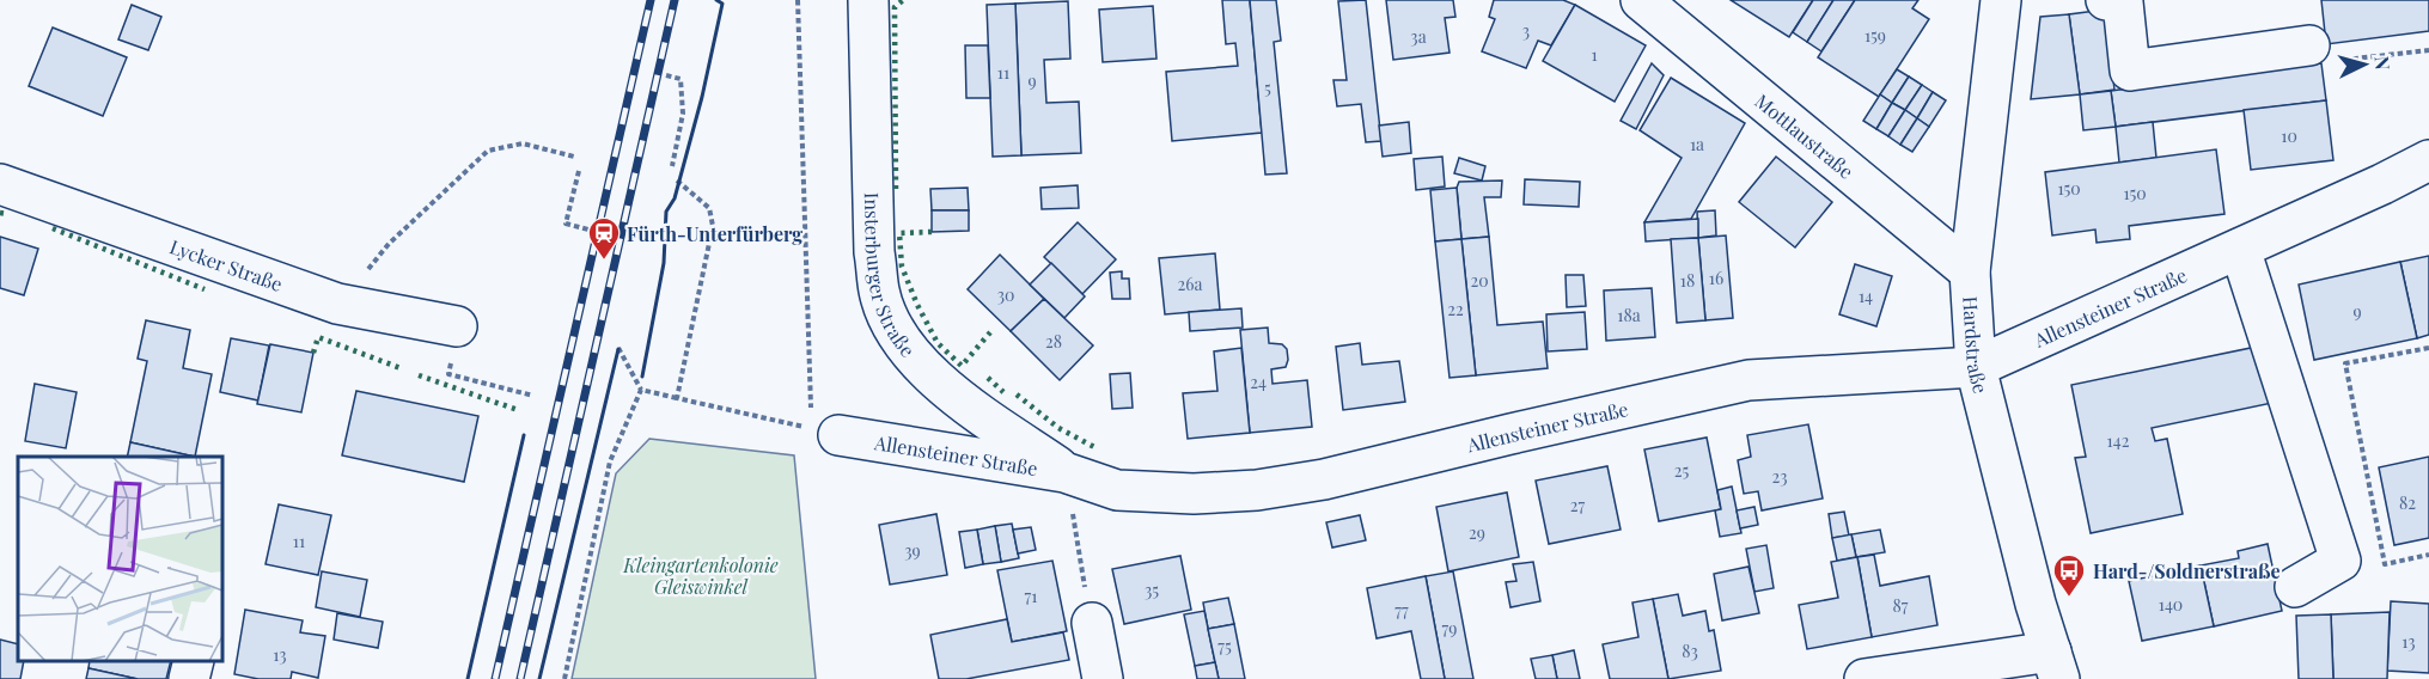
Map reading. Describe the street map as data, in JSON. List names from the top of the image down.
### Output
{
  "streets": {
    "street": [
      "Mottlaustraße",
      "Lycker Straße",
      "Insterburger Straße",
      "Allensteiner Straße",
      "Hardstraße"
    ]
  },
  "crossings": [
    ["Mottlaustraße", "Hardstraße"],
    ["Insterburger Straße", "Allensteiner Straße"],
    ["Allensteiner Straße", "Hardstraße"]
  ],
  "parks": ["Kleingartenkolonie Gleiswinkel"],
  "places": {
    "station": ["Fürth-Unterfürberg"],
    "bus stop": ["Hard-/Soldnerstraße"]
  },
  "house_numbers": [
    "3",
    "159",
    "3a",
    "1",
    "11",
    "9",
    "5",
    "10",
    "1a",
    "150",
    "150",
    "16",
    "20",
    "18",
    "26a",
    "30",
    "14",
    "22",
    "9",
    "18a",
    "28",
    "24",
    "142",
    "25",
    "23",
    "82",
    "27",
    "29",
    "11",
    "39",
    "35",
    "71",
    "140",
    "87",
    "77",
    "79",
    "13",
    "75",
    "83",
    "13"
  ],
  "north": "right"
}
